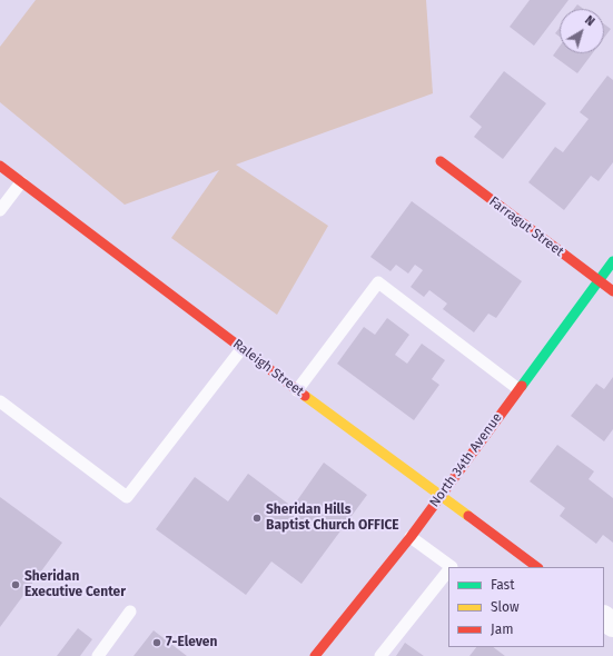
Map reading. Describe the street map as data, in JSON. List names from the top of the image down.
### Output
{
  "streets": {
    "street": ["Farragut Street", "Raleigh Street", "North 34th Avenue"]
  },
  "crossings": [
    ["Farragut Street", "North 34th Avenue"],
    ["Raleigh Street", "North 34th Avenue"]
  ],
  "places": ["Sheridan Hills Baptist Church OFFICE", "Sheridan Executive Center", "7-Eleven"],
  "legend": ["Fast", "Slow", "Jam"],
  "north": "top right"
}
